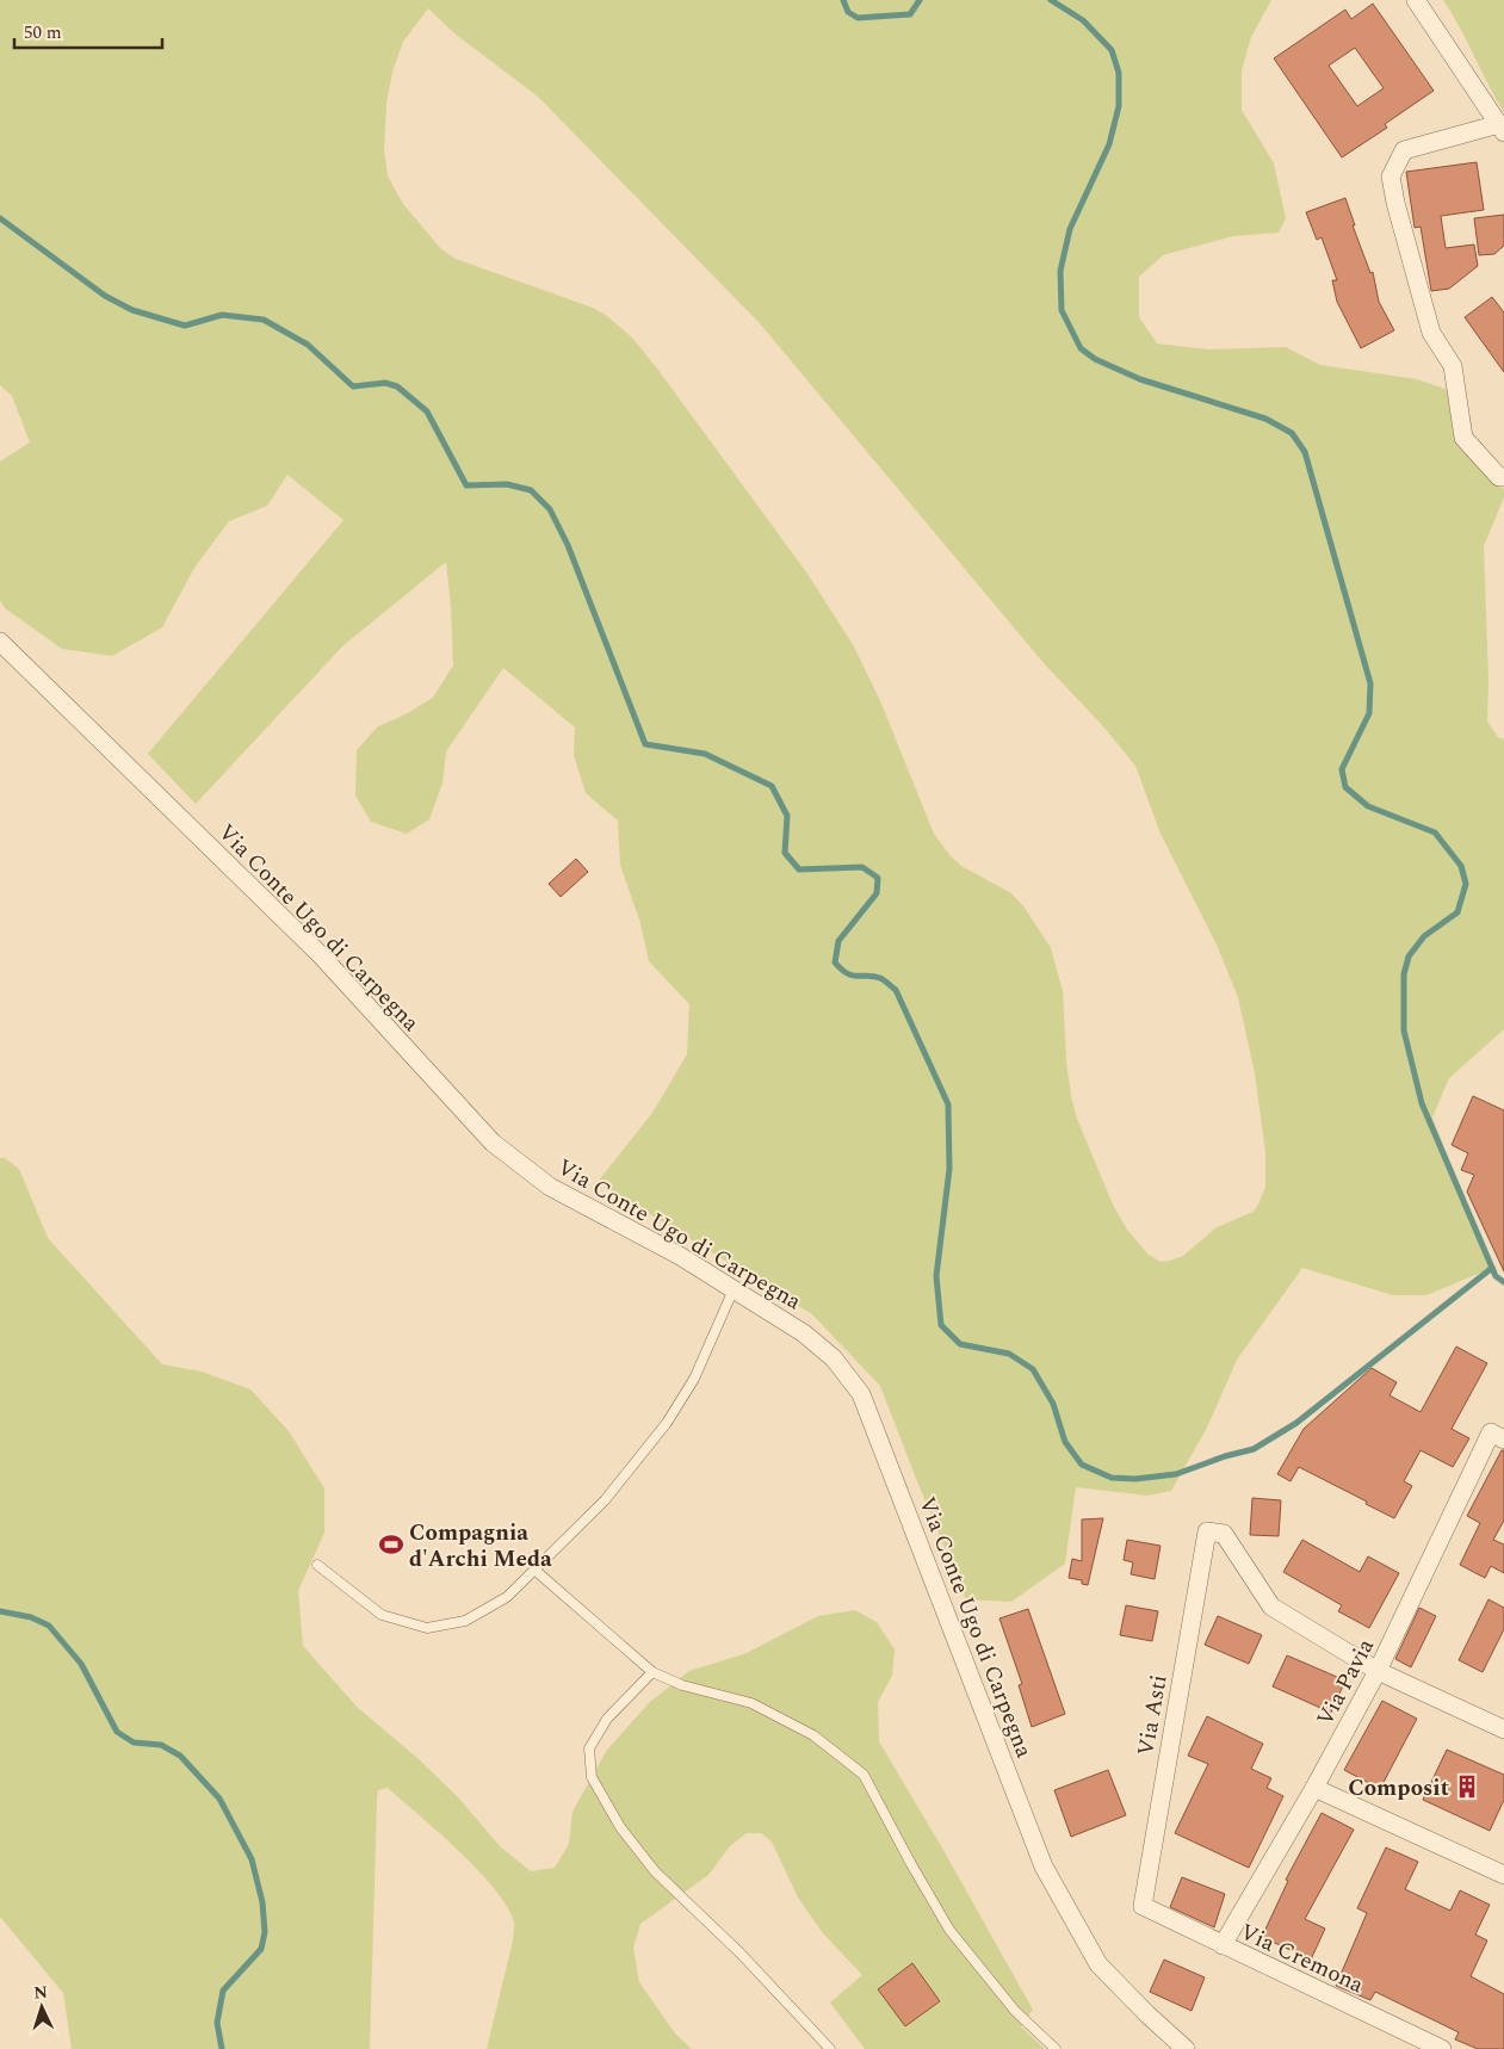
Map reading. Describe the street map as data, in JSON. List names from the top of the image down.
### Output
{
  "streets": {
    "street": [
      "Via Conte Ugo di Carpegna",
      "Via Pavia",
      "Via Asti",
      "Via Cremona"
    ]
  },
  "crossings": [
    ["Via Pavia", "Via Asti"],
    ["Via Pavia", "Via Cremona"],
    ["Via Asti", "Via Cremona"]
  ],
  "places": {
    "sports": ["Compagnia d'Archi Meda"],
    "building": ["Composit"]
  },
  "scale_bar": "50 m",
  "north": "top"
}
